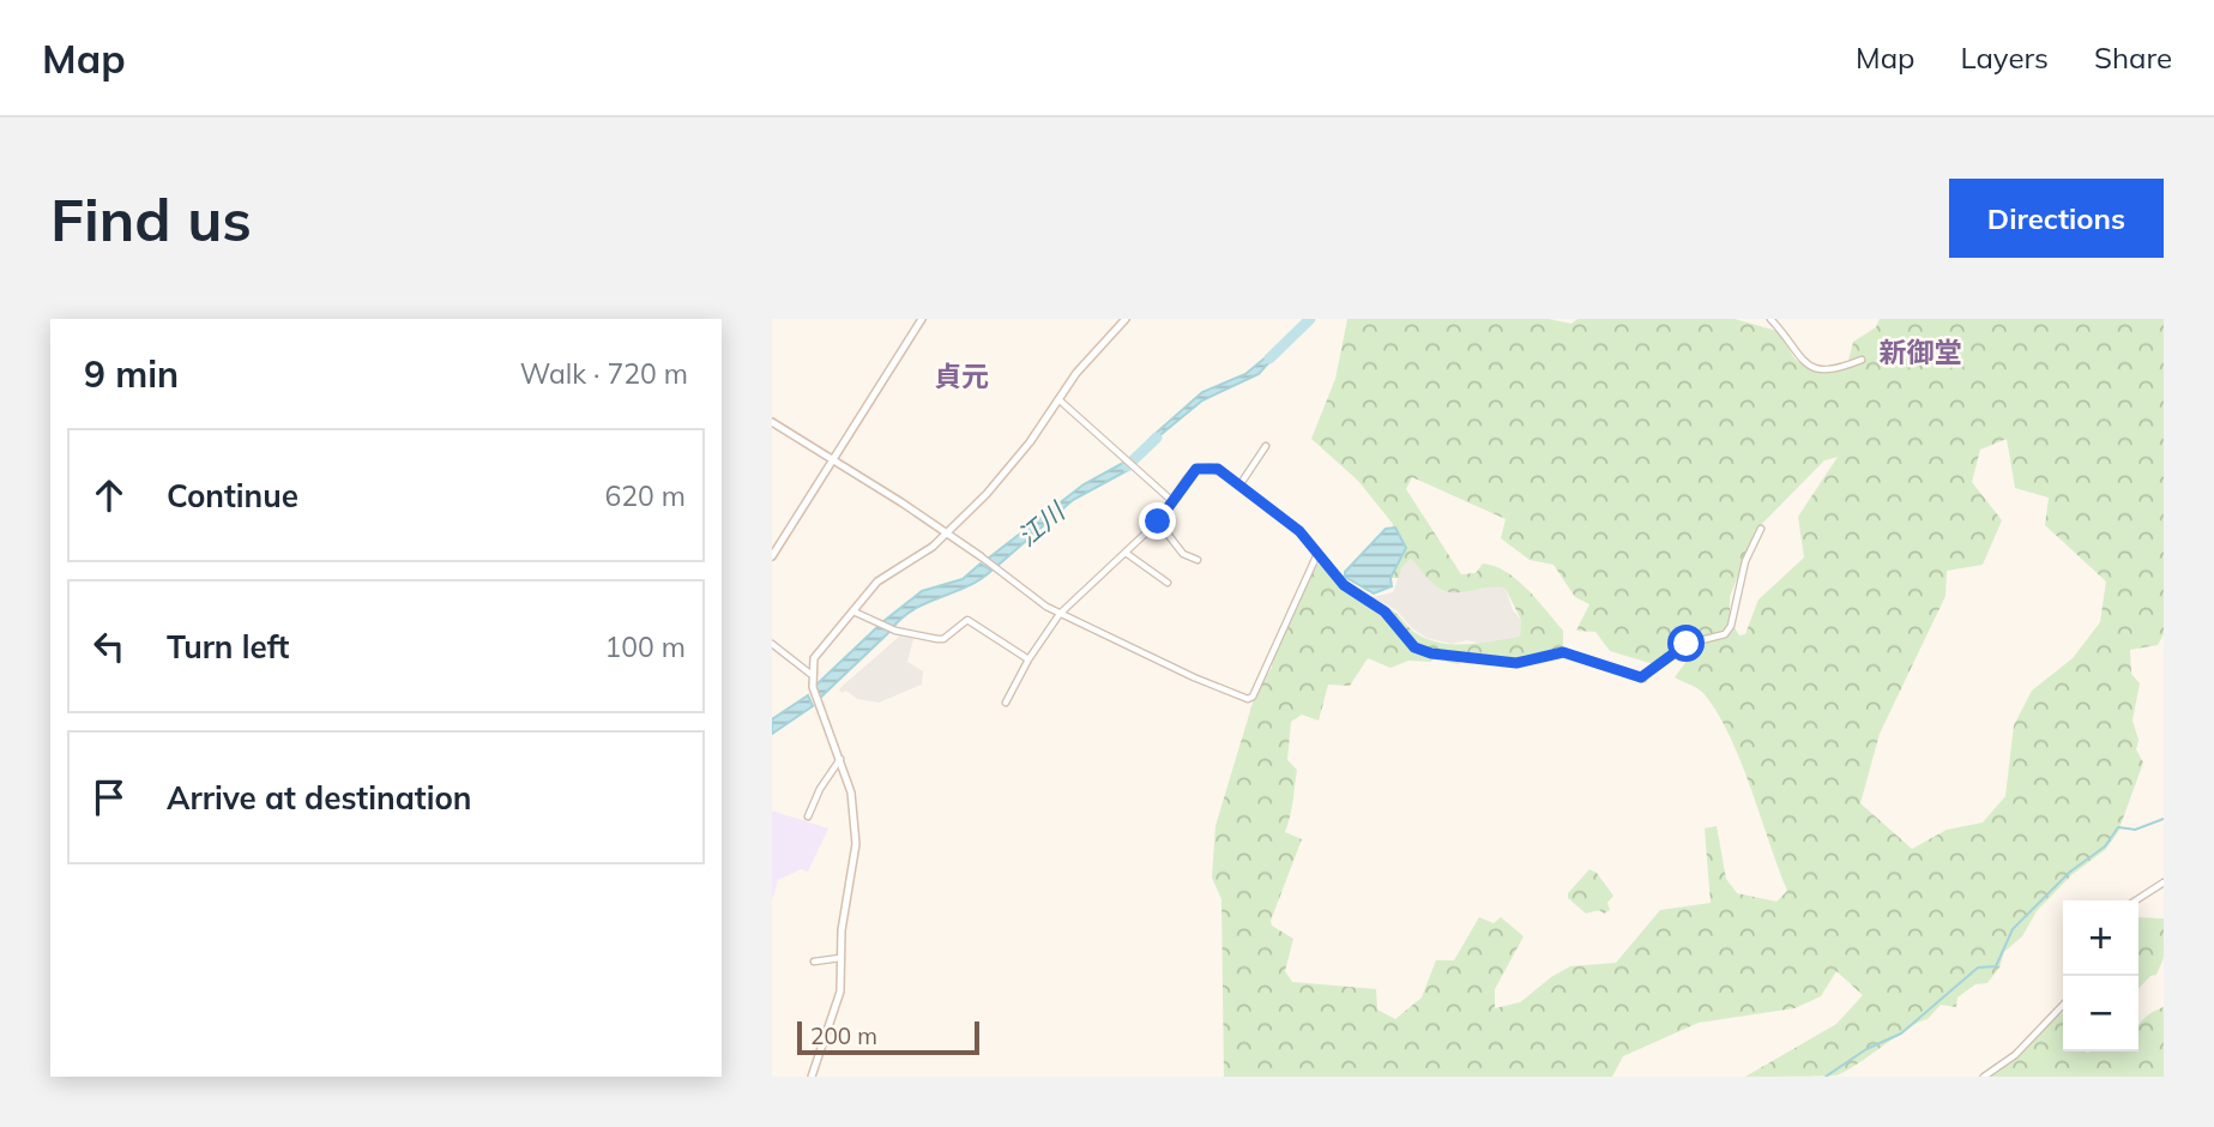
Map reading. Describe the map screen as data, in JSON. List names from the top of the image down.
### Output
{
  "districts": ["新御堂", "貞元"],
  "water": ["江川"],
  "scale_bar": "200 m",
  "page": {
    "header": "Map",
    "nav": ["Map", "Layers", "Share"],
    "buttons": "Directions",
    "title": "Find us",
    "heading": ["9 min", "Walk · 720 m"],
    "list": [
      ["Continue", "620 m"],
      ["Turn left", "100 m"],
      "Arrive at destination"
    ],
    "map_buttons": ["+", "−"],
    "scale": "200 m"
  }
}
